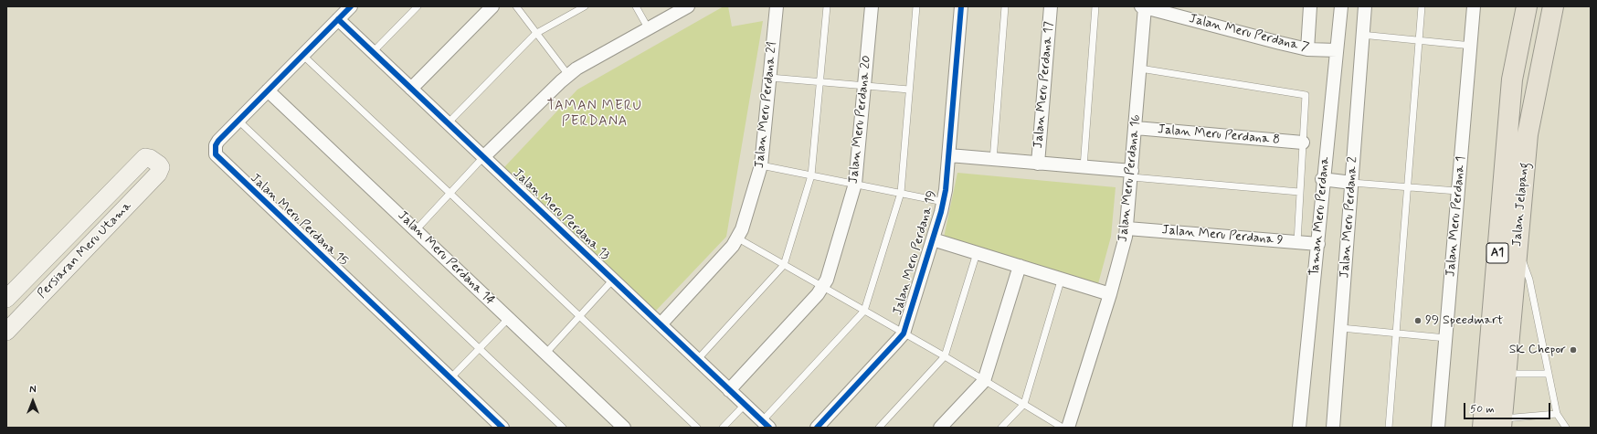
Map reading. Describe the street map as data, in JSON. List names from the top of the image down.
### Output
{
  "streets": {
    "main road": ["Jalan Jelapang", "Persiaran Meru Utama", "A1"],
    "street": [
      "Jalan Meru Perdana 7",
      "Jalan Meru Perdana 17",
      "Jalan Meru Perdana 21",
      "Jalan Meru Perdana 20",
      "Jalan Meru Perdana 8",
      "Jalan Meru Perdana 16",
      "Jalan Meru Perdana 13",
      "Taman Meru Perdana",
      "Jalan Meru Perdana 1",
      "Jalan Meru Perdana 2",
      "Jalan Meru Perdana 15",
      "Jalan Meru Perdana 9",
      "Jalan Meru Perdana 19",
      "Jalan Meru Perdana 14"
    ]
  },
  "crossings": [
    ["Jalan Meru Perdana 7", "Jalan Meru Perdana 16"],
    ["Jalan Meru Perdana 7", "Taman Meru Perdana"],
    ["Jalan Meru Perdana 21", "Jalan Meru Perdana 13"],
    ["Jalan Meru Perdana 20", "Jalan Meru Perdana 13"],
    ["Jalan Meru Perdana 8", "Jalan Meru Perdana 16"],
    ["Jalan Meru Perdana 16", "Jalan Meru Perdana 9"],
    ["Jalan Meru Perdana 13", "Jalan Meru Perdana 15"],
    ["Taman Meru Perdana", "Jalan Meru Perdana 9"],
    ["Jalan Meru Perdana 15", "Jalan Meru Perdana 14"]
  ],
  "districts": ["TAMAN MERU PERDANA"],
  "places": ["99 Speedmart", "SK Chepor"],
  "scale_bar": "50 m",
  "north": "top"
}
